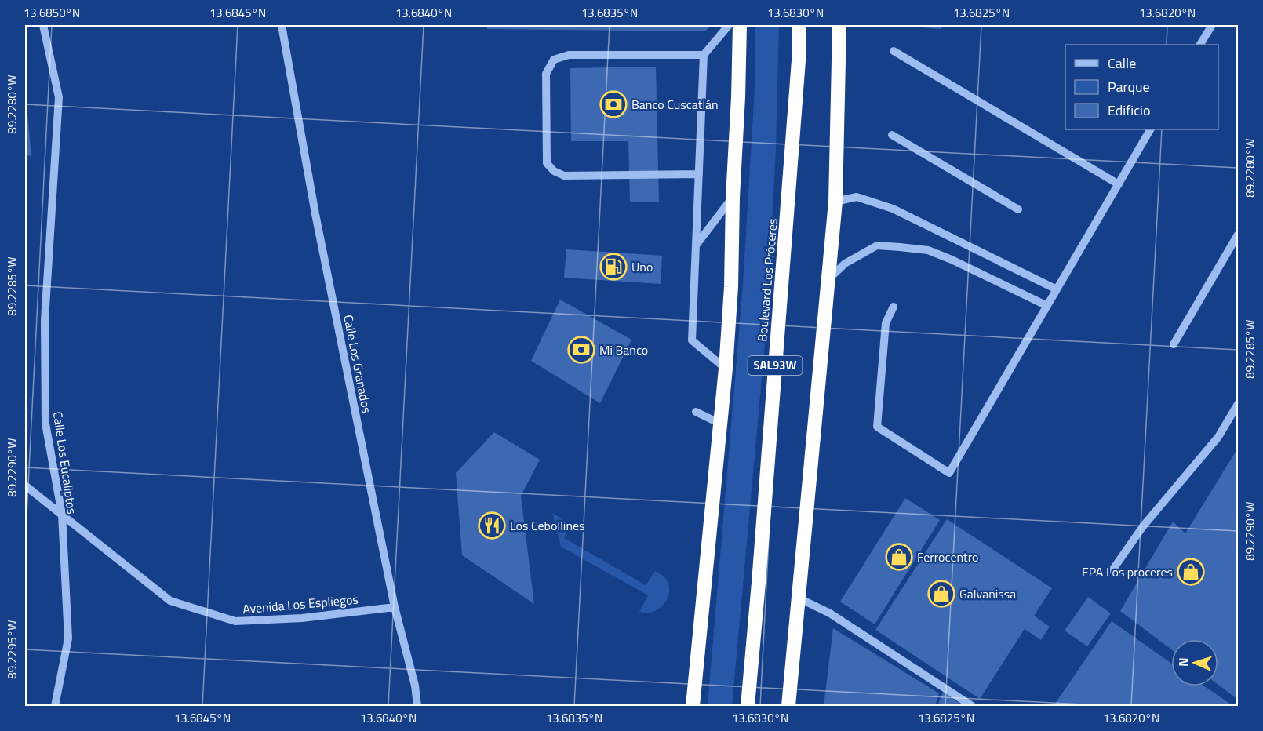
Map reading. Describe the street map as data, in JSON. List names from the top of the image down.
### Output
{
  "streets": {
    "highway": ["Boulevard Los Próceres", "SAL93W"],
    "street": ["Calle Los Granados", "Calle Los Eucaliptos", "Avenida Los Espliegos"]
  },
  "crossings": [
    ["Calle Los Granados", "Avenida Los Espliegos"],
    ["Calle Los Eucaliptos", "Avenida Los Espliegos"]
  ],
  "places": {
    "bank": ["Banco Cuscatlán", "Mi Banco"],
    "fuel station": ["Uno"],
    "restaurant": ["Los Cebollines"],
    "shop": ["Ferrocentro", "EPA Los proceres", "Galvanissa"]
  },
  "legend": ["Calle", "Parque", "Edificio"],
  "north": "left",
  "coordinates": [
    "13.6850°N",
    "13.6845°N",
    "13.6840°N",
    "13.6835°N",
    "13.6830°N",
    "13.6825°N",
    "13.6820°N",
    "89.2280°W",
    "89.2285°W",
    "89.2290°W",
    "89.2295°W"
  ]
}
